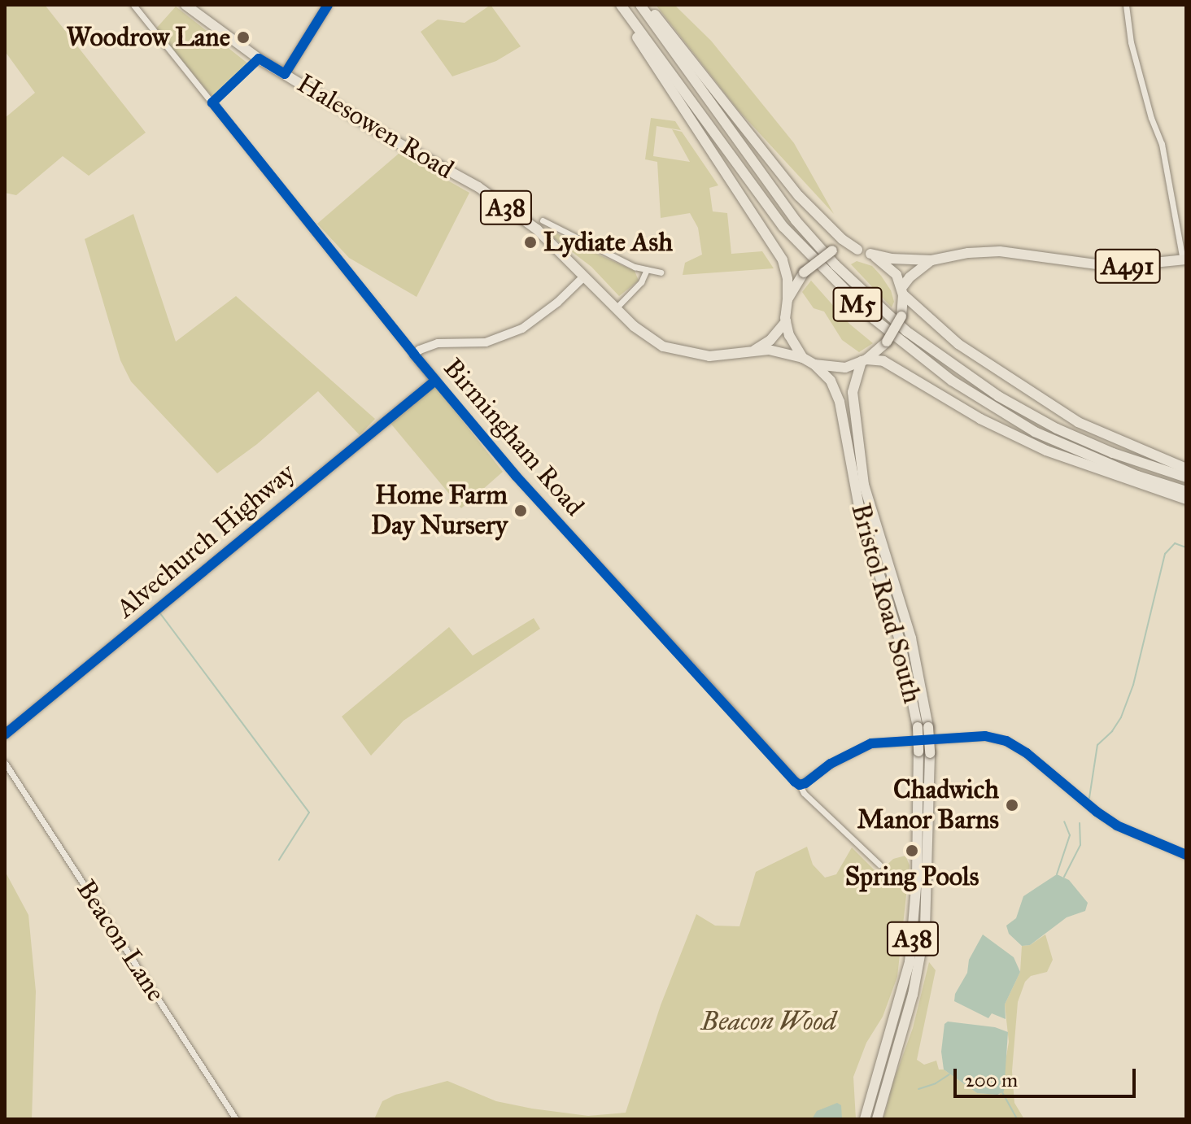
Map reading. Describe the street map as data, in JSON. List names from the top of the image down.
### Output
{
  "streets": {
    "highway": [
      "Halesowen Road",
      "A38",
      "A491",
      "M5",
      "Bristol Road South"
    ],
    "street": ["Birmingham Road", "Alvechurch Highway", "Beacon Lane"]
  },
  "crossings": [
    ["Halesowen Road", "A491"],
    ["Halesowen Road", "Bristol Road South"],
    ["A491", "Bristol Road South"],
    ["Birmingham Road", "Alvechurch Highway"]
  ],
  "parks": ["Beacon Wood"],
  "places": [
    "Woodrow Lane",
    "Lydiate Ash",
    "Home Farm Day Nursery",
    "Chadwich Manor Barns",
    "Spring Pools"
  ],
  "scale_bar": "200 m"
}
